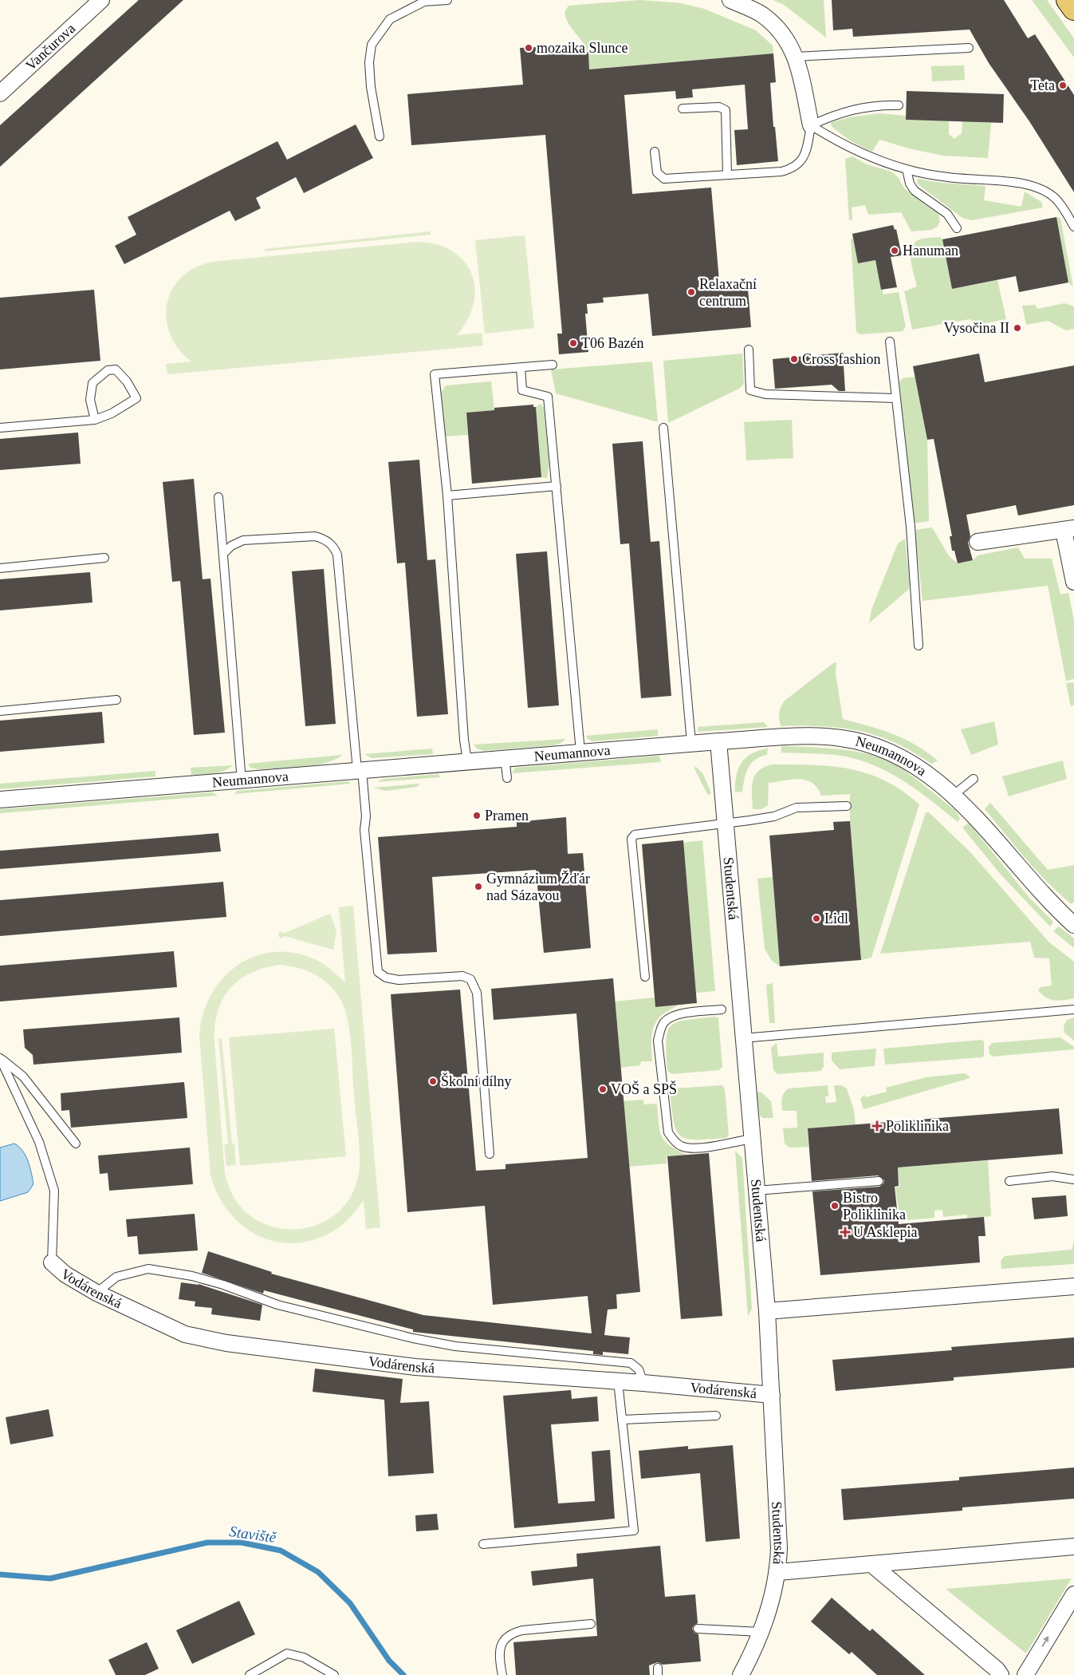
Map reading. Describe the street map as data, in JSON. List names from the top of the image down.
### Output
{
  "streets": {
    "street": [
      "Vančurova",
      "Neumannova",
      "Studentská",
      "Vodárenská"
    ]
  },
  "crossings": [
    ["Neumannova", "Studentská"],
    ["Studentská", "Vodárenská"]
  ],
  "water": ["Staviště"],
  "places": {
    "other": [
      "mozaika Slunce",
      "Teta",
      "Hanuman",
      "Relaxační centrum",
      "Vysočina II",
      "T06 Bazén",
      "Cross fashion",
      "Pramen",
      "Gymnázium Žďár nad Sázavou",
      "Lidl",
      "Školní dílny",
      "VOŠ a SPŠ",
      "Bistro Poliklinika"
    ],
    "health": ["Poliklinika", "U Asklepia"]
  }
}
